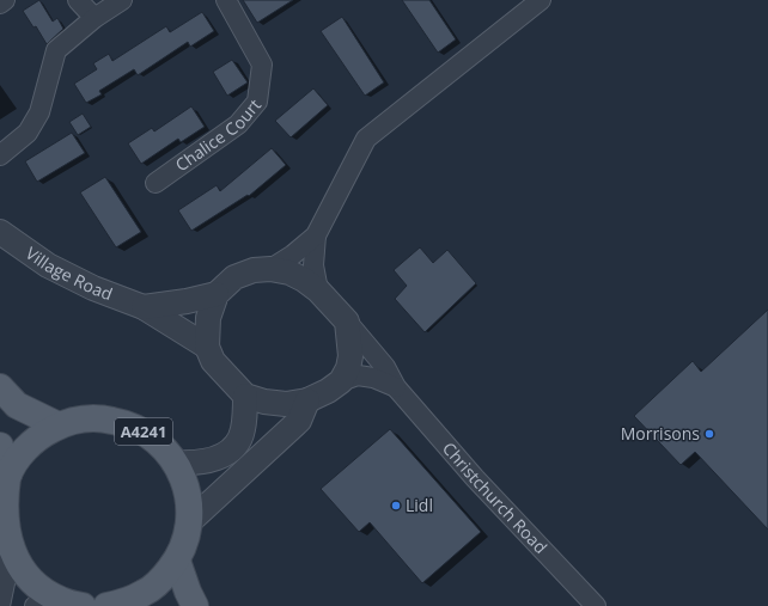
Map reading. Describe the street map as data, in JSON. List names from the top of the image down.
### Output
{
  "streets": {
    "main road": ["A4241"],
    "street": ["Chalice Court", "Village Road", "Christchurch Road"]
  },
  "crossings": [
    ["Village Road", "Christchurch Road"]
  ],
  "places": ["Morrisons", "Lidl"]
}
